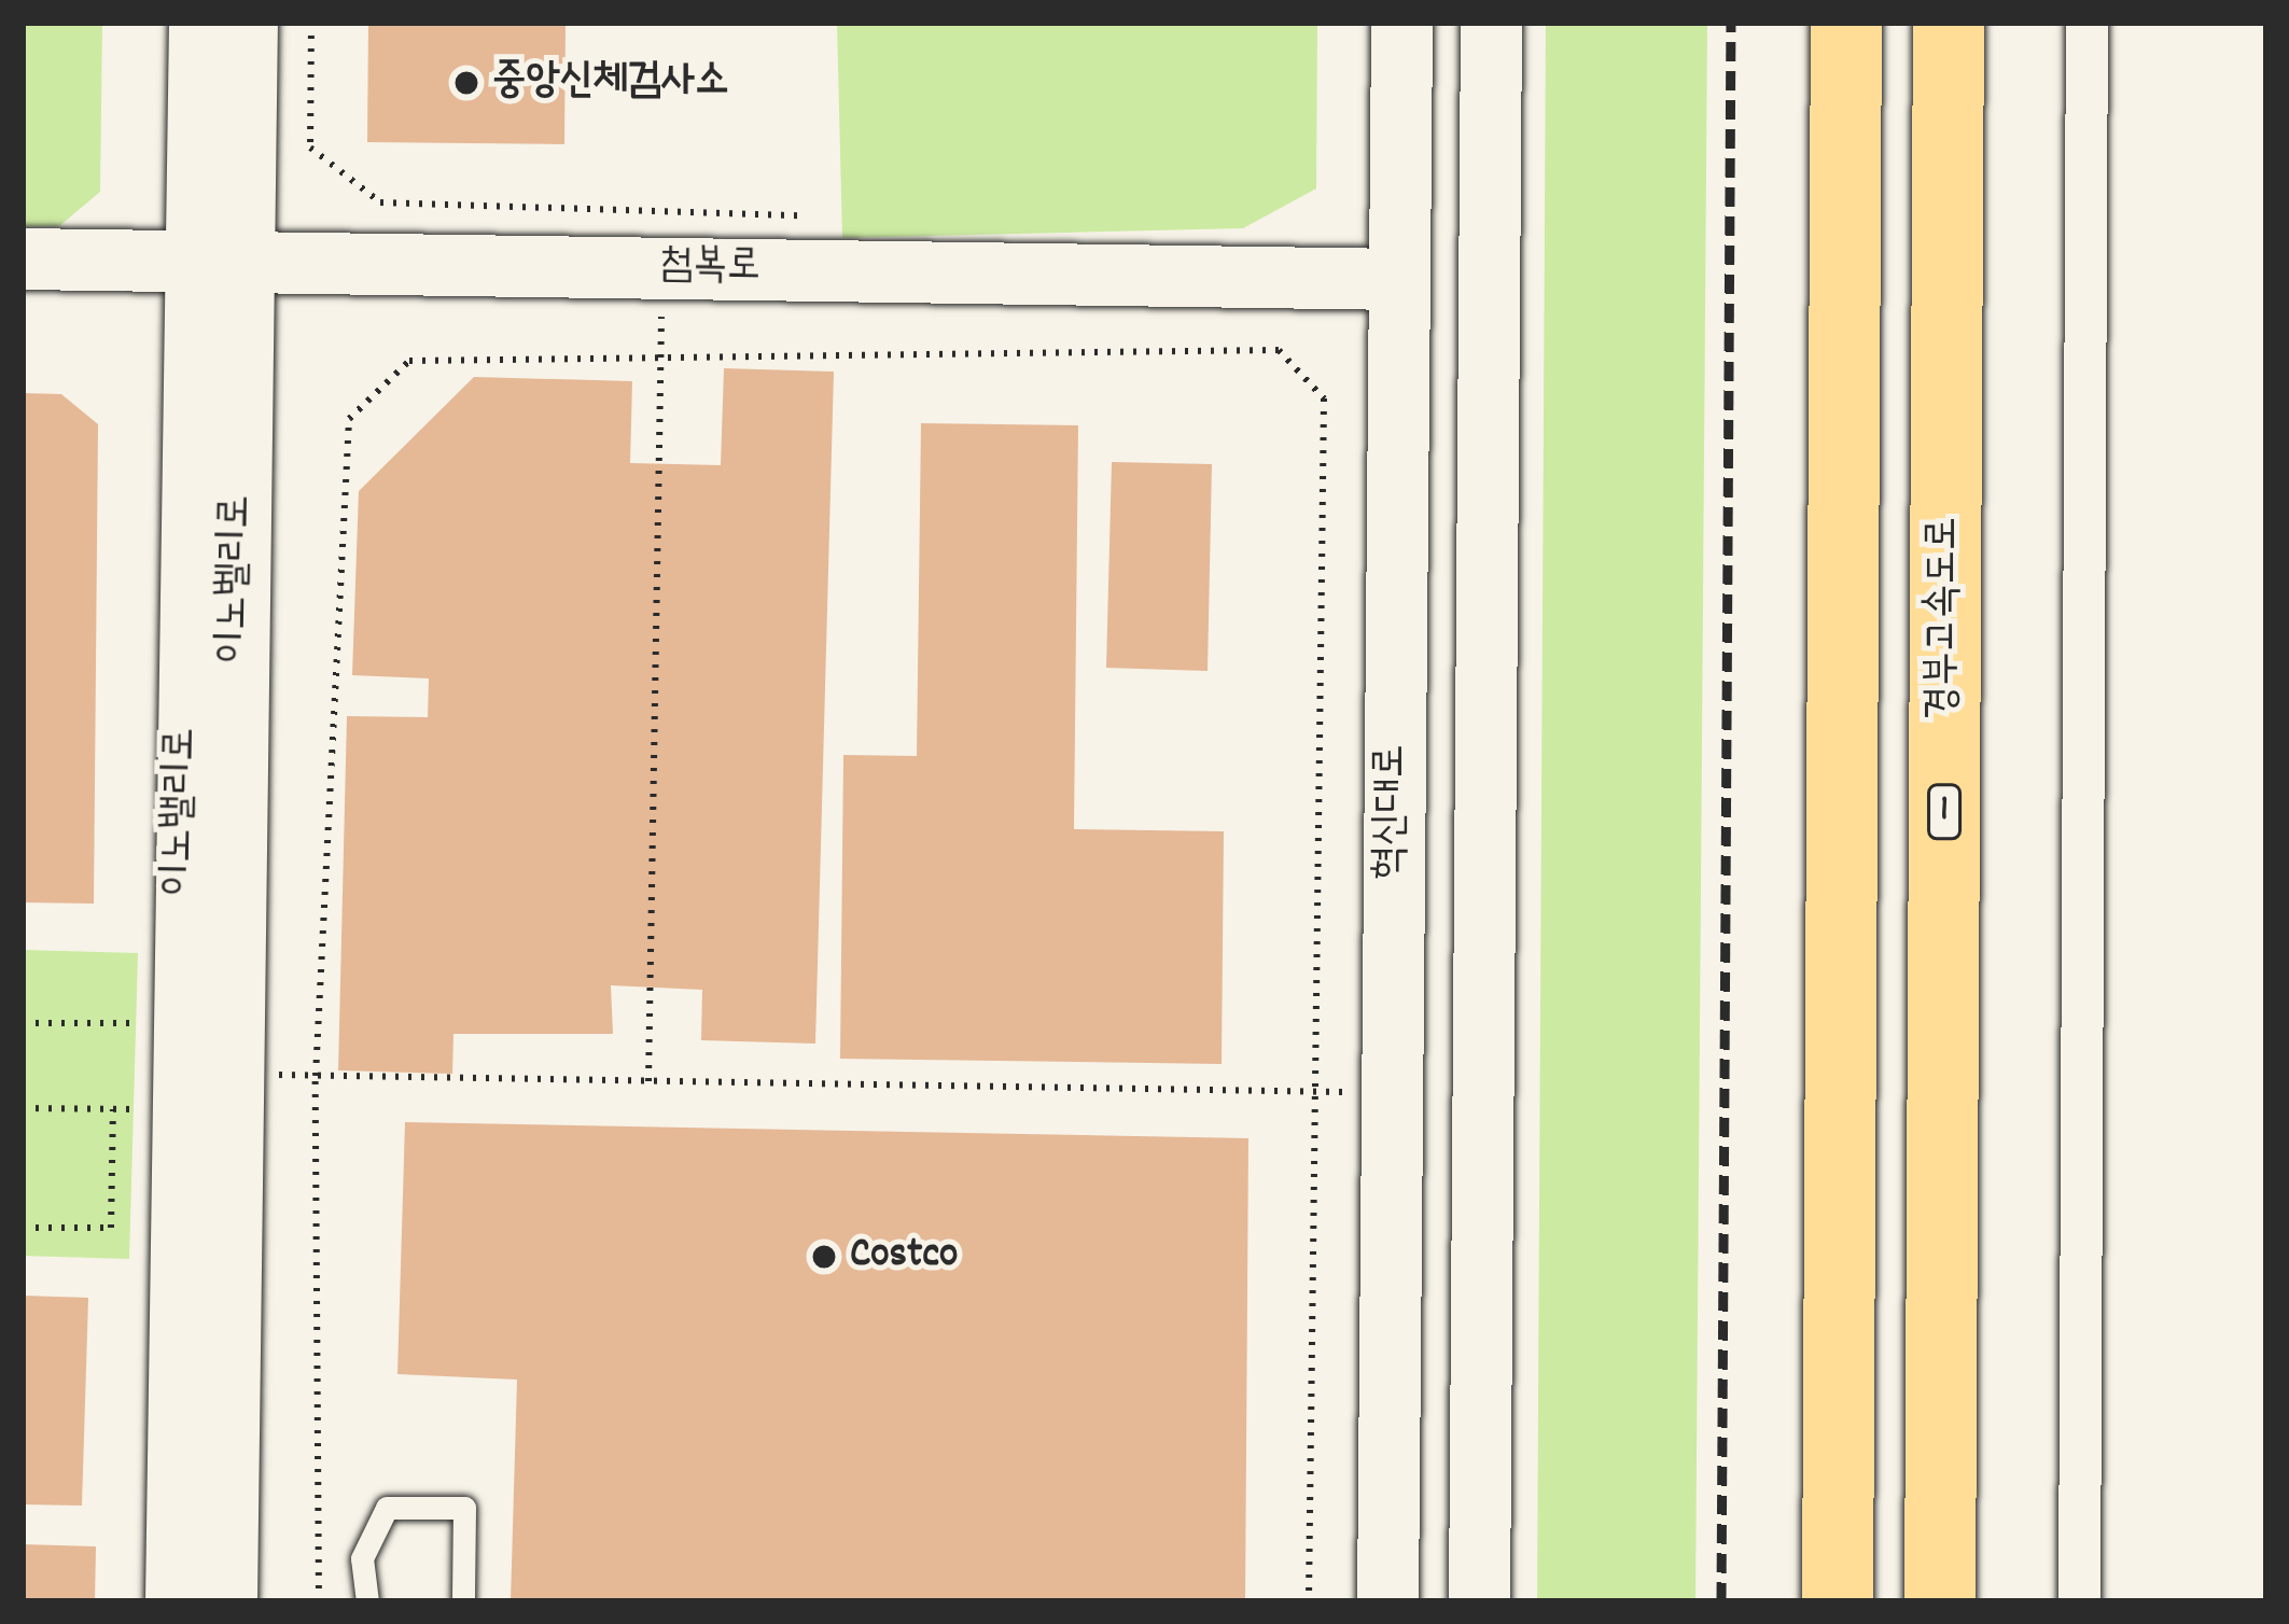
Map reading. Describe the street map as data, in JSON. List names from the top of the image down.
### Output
{
  "streets": {
    "highway": ["경부고속도로", "1"],
    "main road": [
      "첨복로",
      "이노벨리로",
      "이노밸리로",
      "혁신대로"
    ]
  },
  "crossings": [
    ["첨복로", "이노벨리로"],
    ["첨복로", "이노밸리로"],
    ["첨복로", "혁신대로"],
    ["이노벨리로", "이노밸리로"]
  ],
  "places": ["중앙신체검사소", "Costco"]
}
